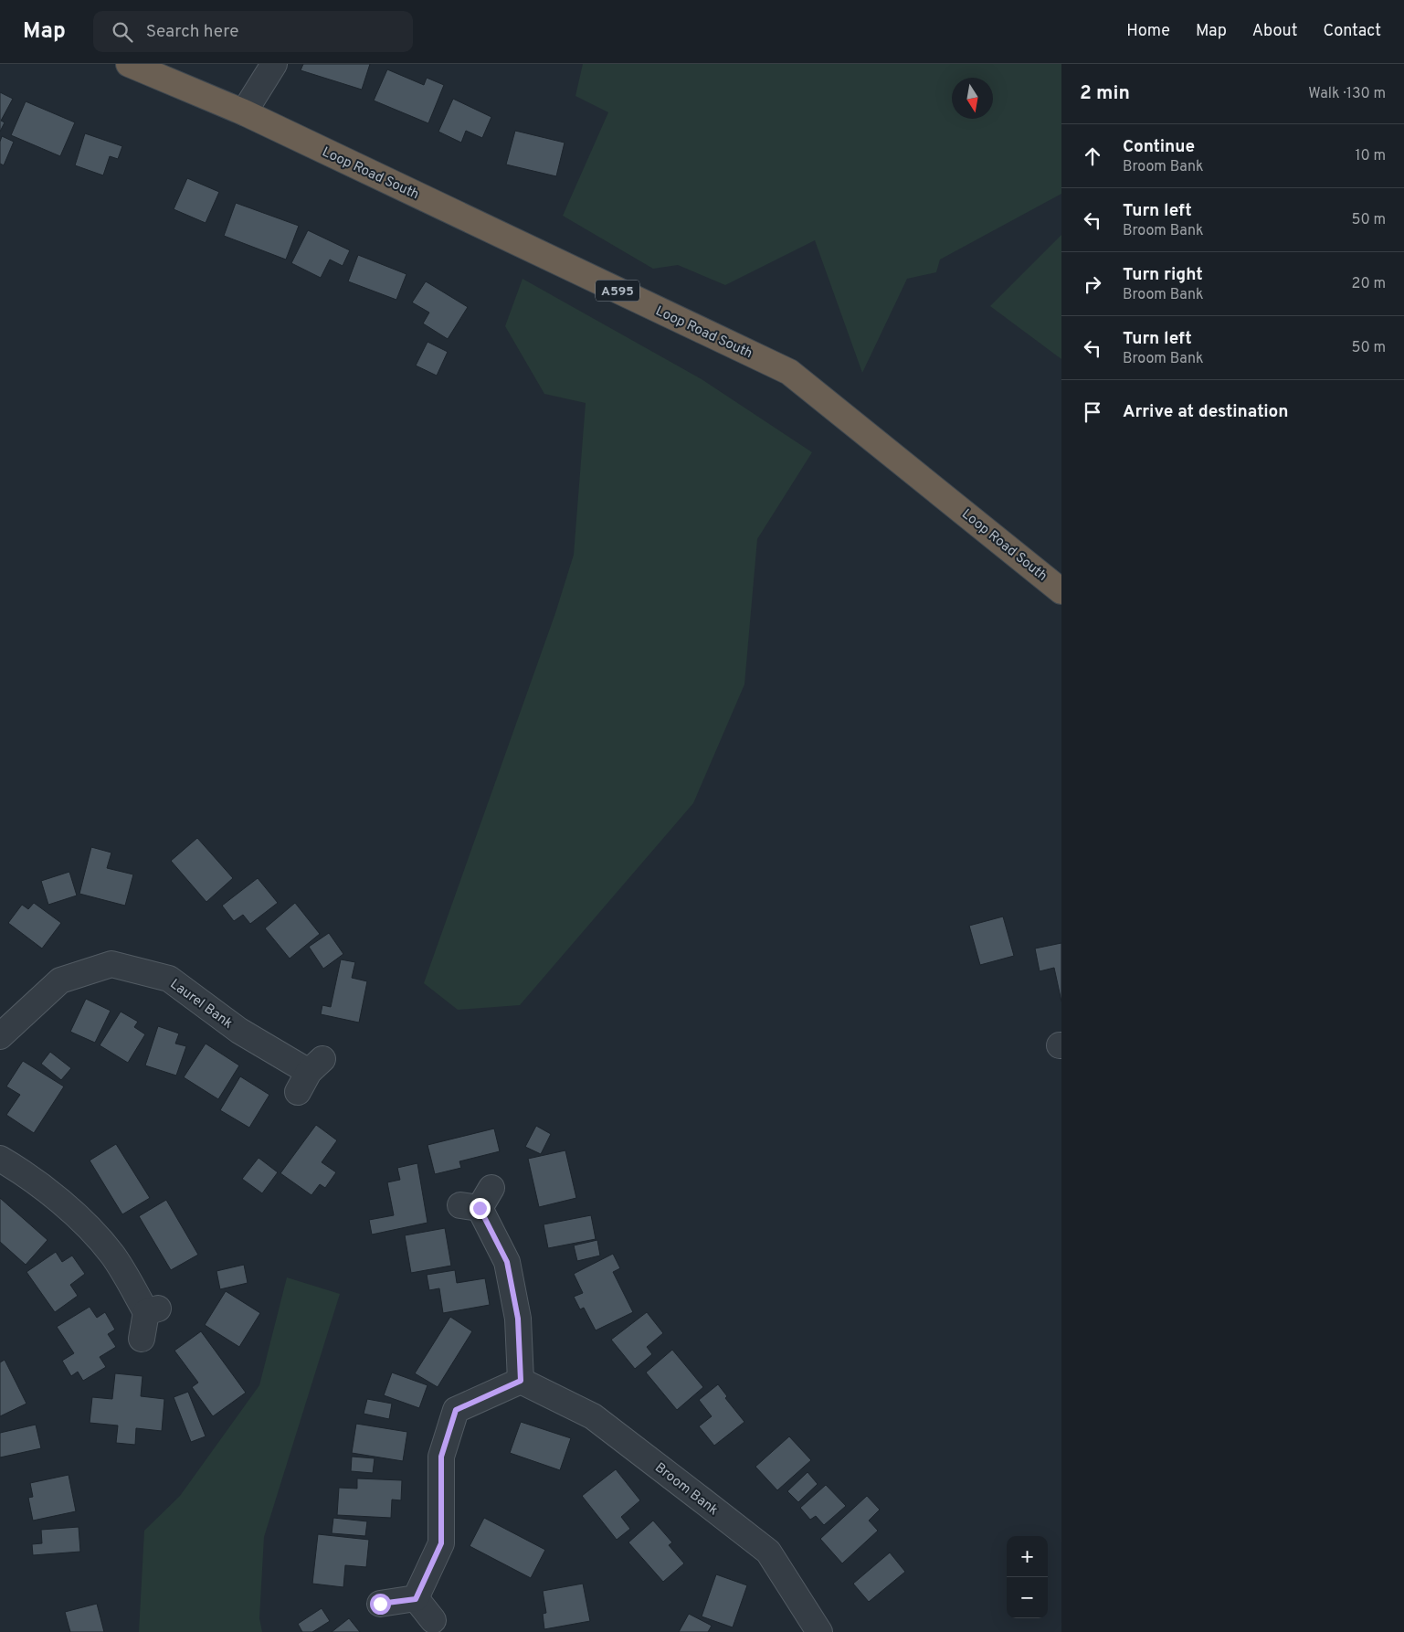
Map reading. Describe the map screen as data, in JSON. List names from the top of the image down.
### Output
{
  "streets": {
    "highway": ["Loop Road South", "A595"],
    "street": ["Laurel Bank", "Broom Bank"]
  },
  "north": "bottom",
  "page": {
    "header": "Map",
    "search": "Search here",
    "nav": [
      "Home",
      "Map",
      "About",
      "Contact"
    ],
    "heading": ["2 min", "Walk · 130 m"],
    "list": [
      ["Continue", "Broom Bank", "10 m"],
      ["Turn left", "Broom Bank", "50 m"],
      ["Turn right", "Broom Bank", "20 m"],
      ["Turn left", "Broom Bank", "50 m"],
      "Arrive at destination"
    ],
    "map_buttons": ["+", "−"]
  }
}
